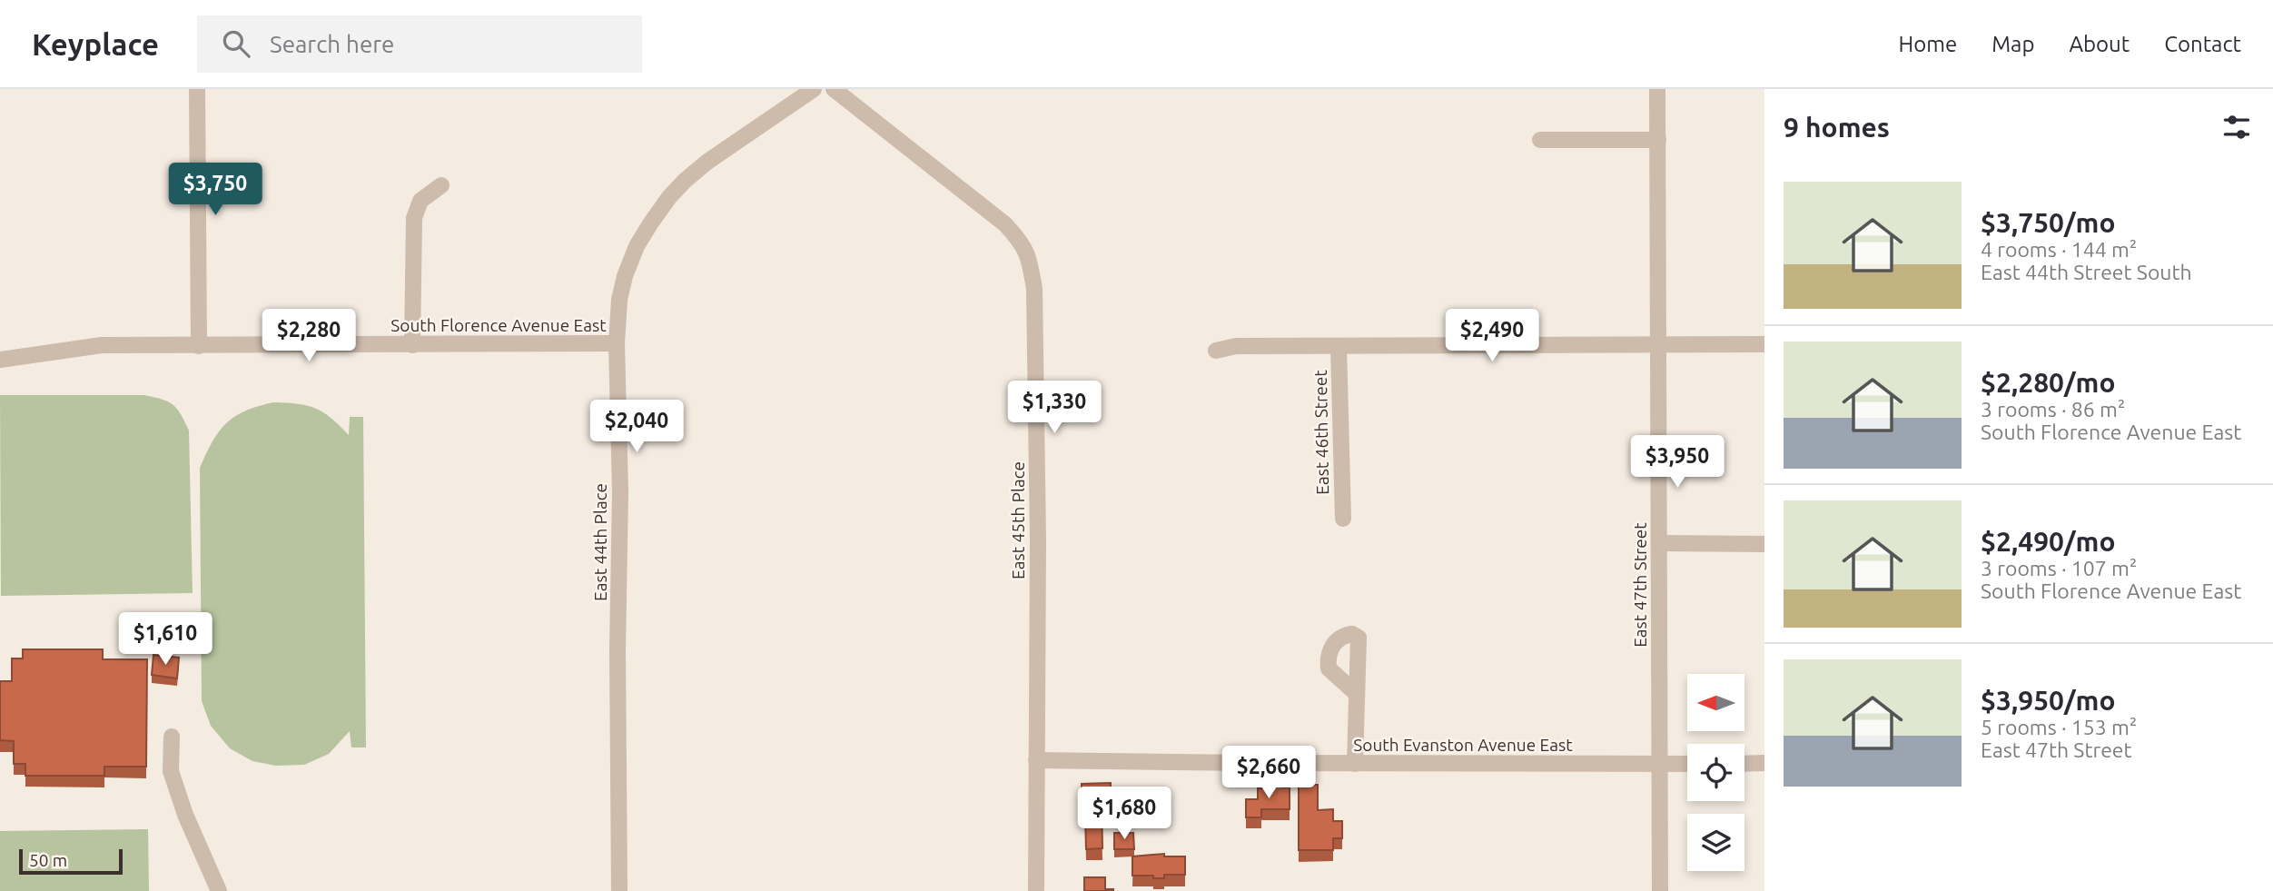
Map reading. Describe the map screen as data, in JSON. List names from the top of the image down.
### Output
{
  "streets": {
    "street": [
      "South Florence Avenue East",
      "East 46th Street",
      "East 45th Place",
      "East 44th Place",
      "East 47th Street",
      "South Evanston Avenue East"
    ]
  },
  "crossings": [
    ["South Florence Avenue East", "East 44th Place"],
    ["East 45th Place", "South Evanston Avenue East"],
    ["East 47th Street", "South Evanston Avenue East"]
  ],
  "scale_bar": "50 m",
  "north": "left",
  "page": {
    "header": "Keyplace",
    "search": "Search here",
    "nav": [
      "Home",
      "Map",
      "About",
      "Contact"
    ],
    "heading": "9 homes",
    "price": [
      "$3,750",
      "$2,280",
      "$2,490",
      "$1,330",
      "$2,040",
      "$3,950",
      "$1,610",
      "$2,660",
      "$1,680"
    ],
    "list": [
      {
        "name": "$3,750/mo",
        "note": "4 rooms · 144 m² · East 44th Street South"
      },
      {
        "name": "$2,280/mo",
        "note": "3 rooms · 86 m² · South Florence Avenue East"
      },
      {
        "name": "$2,490/mo",
        "note": "3 rooms · 107 m² · South Florence Avenue East"
      },
      {
        "name": "$3,950/mo",
        "note": "5 rooms · 153 m² · East 47th Street"
      }
    ],
    "scale": "50 m"
  }
}
